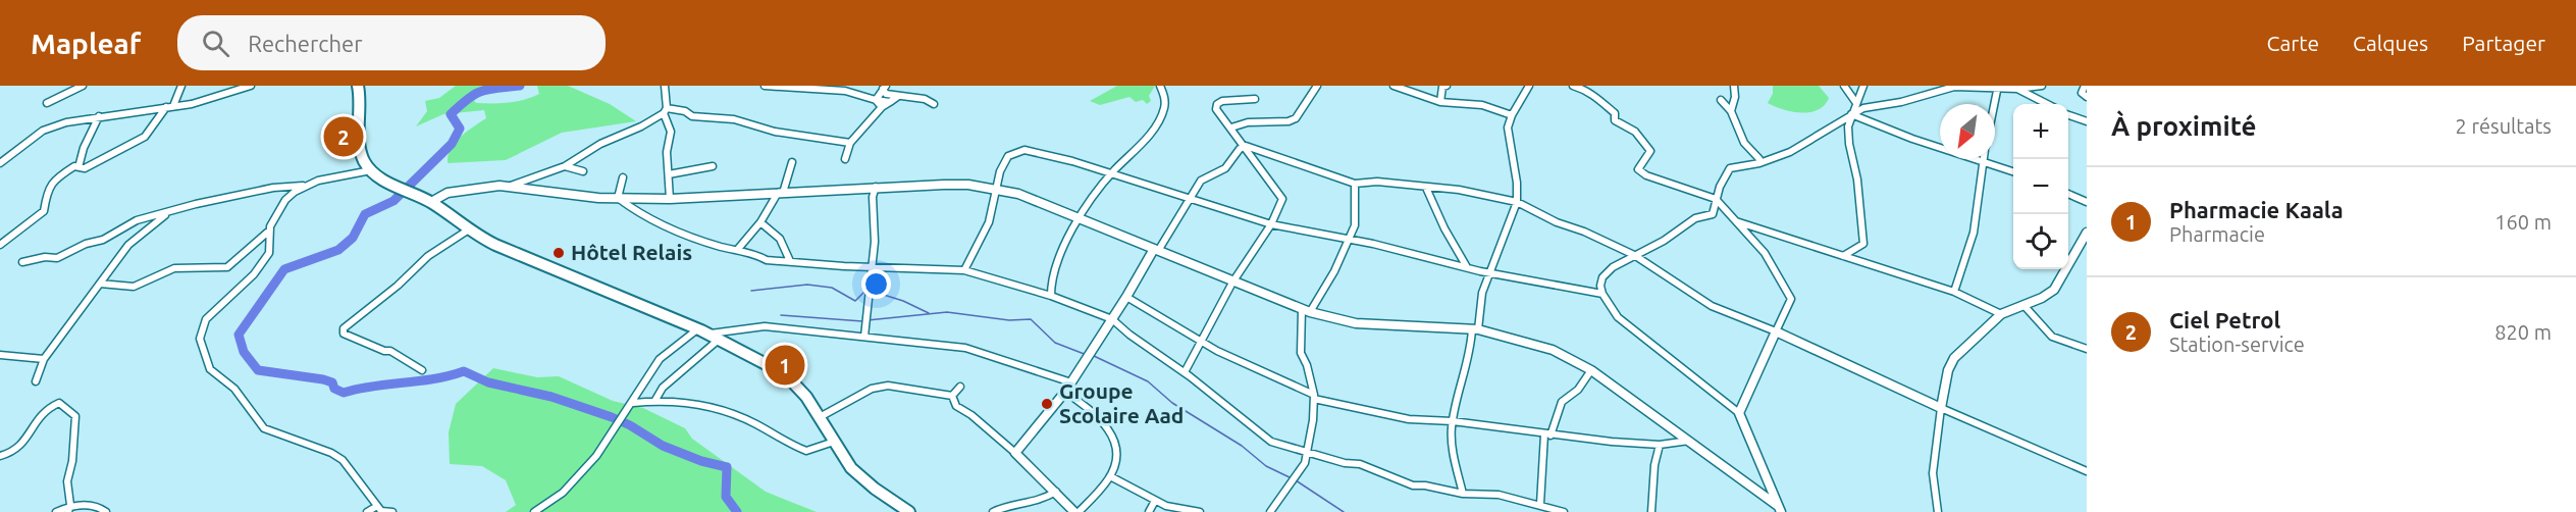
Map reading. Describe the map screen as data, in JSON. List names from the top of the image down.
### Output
{
  "places": ["Hôtel Relais", "Groupe Scolaire Aad"],
  "north": "bottom left",
  "page": {
    "header": "Mapleaf",
    "search": "Rechercher",
    "nav": ["Carte", "Calques", "Partager"],
    "heading": ["À proximité", "2 résultats"],
    "map_buttons": ["+", "−"],
    "pins": ["2", "1"],
    "list": [
      {
        "mark": "1",
        "name": "Pharmacie Kaala",
        "note": "Pharmacie",
        "value": "160 m"
      },
      {
        "mark": "2",
        "name": "Ciel Petrol",
        "note": "Station-service",
        "value": "820 m"
      }
    ]
  }
}
